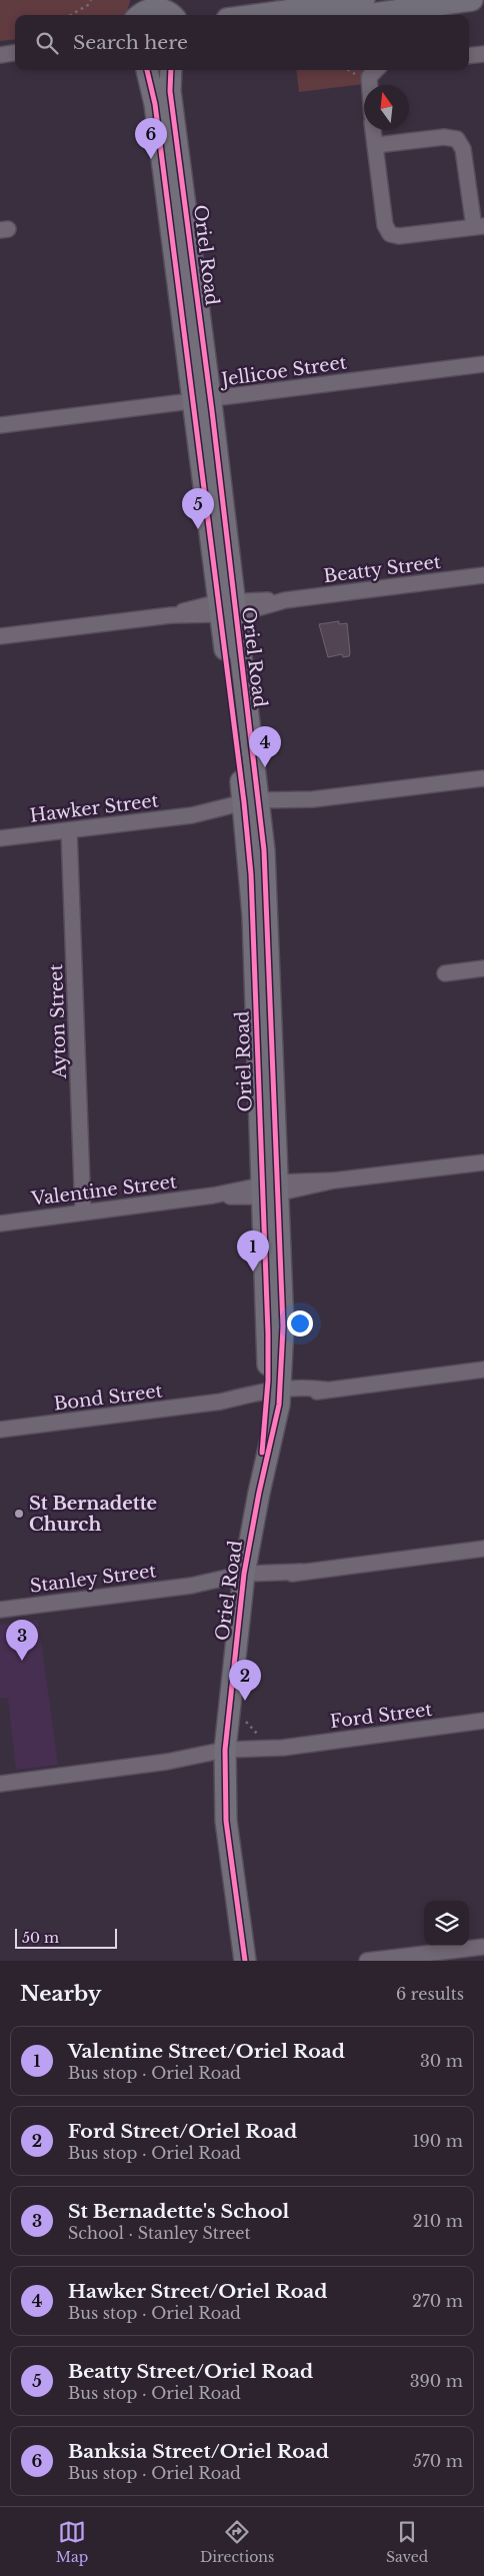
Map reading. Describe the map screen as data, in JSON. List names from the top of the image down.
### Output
{
  "streets": {
    "main road": ["Oriel Road"],
    "street": [
      "Jellicoe Street",
      "Beatty Street",
      "Hawker Street",
      "Ayton Street",
      "Valentine Street",
      "Bond Street",
      "Stanley Street",
      "Ford Street"
    ]
  },
  "crossings": [
    ["Oriel Road", "Jellicoe Street"],
    ["Oriel Road", "Beatty Street"],
    ["Oriel Road", "Hawker Street"],
    ["Oriel Road", "Valentine Street"],
    ["Oriel Road", "Bond Street"],
    ["Oriel Road", "Stanley Street"],
    ["Oriel Road", "Ford Street"],
    ["Hawker Street", "Ayton Street"],
    ["Ayton Street", "Valentine Street"]
  ],
  "places": ["St Bernadette Church"],
  "scale_bar": "50 m",
  "north": "top",
  "page": {
    "search": "Search here",
    "pins": [
      "6",
      "5",
      "4",
      "1",
      "3",
      "2"
    ],
    "scale": "50 m",
    "heading": ["Nearby", "6 results"],
    "list": [
      {
        "mark": "1",
        "name": "Valentine Street/Oriel Road",
        "note": "Bus stop · Oriel Road",
        "value": "30 m"
      },
      {
        "mark": "2",
        "name": "Ford Street/Oriel Road",
        "note": "Bus stop · Oriel Road",
        "value": "190 m"
      },
      {
        "mark": "3",
        "name": "St Bernadette's School",
        "note": "School · Stanley Street",
        "value": "210 m"
      },
      {
        "mark": "4",
        "name": "Hawker Street/Oriel Road",
        "note": "Bus stop · Oriel Road",
        "value": "270 m"
      },
      {
        "mark": "5",
        "name": "Beatty Street/Oriel Road",
        "note": "Bus stop · Oriel Road",
        "value": "390 m"
      },
      {
        "mark": "6",
        "name": "Banksia Street/Oriel Road",
        "note": "Bus stop · Oriel Road",
        "value": "570 m"
      }
    ],
    "nav": ["Map", "Directions", "Saved"]
  }
}
